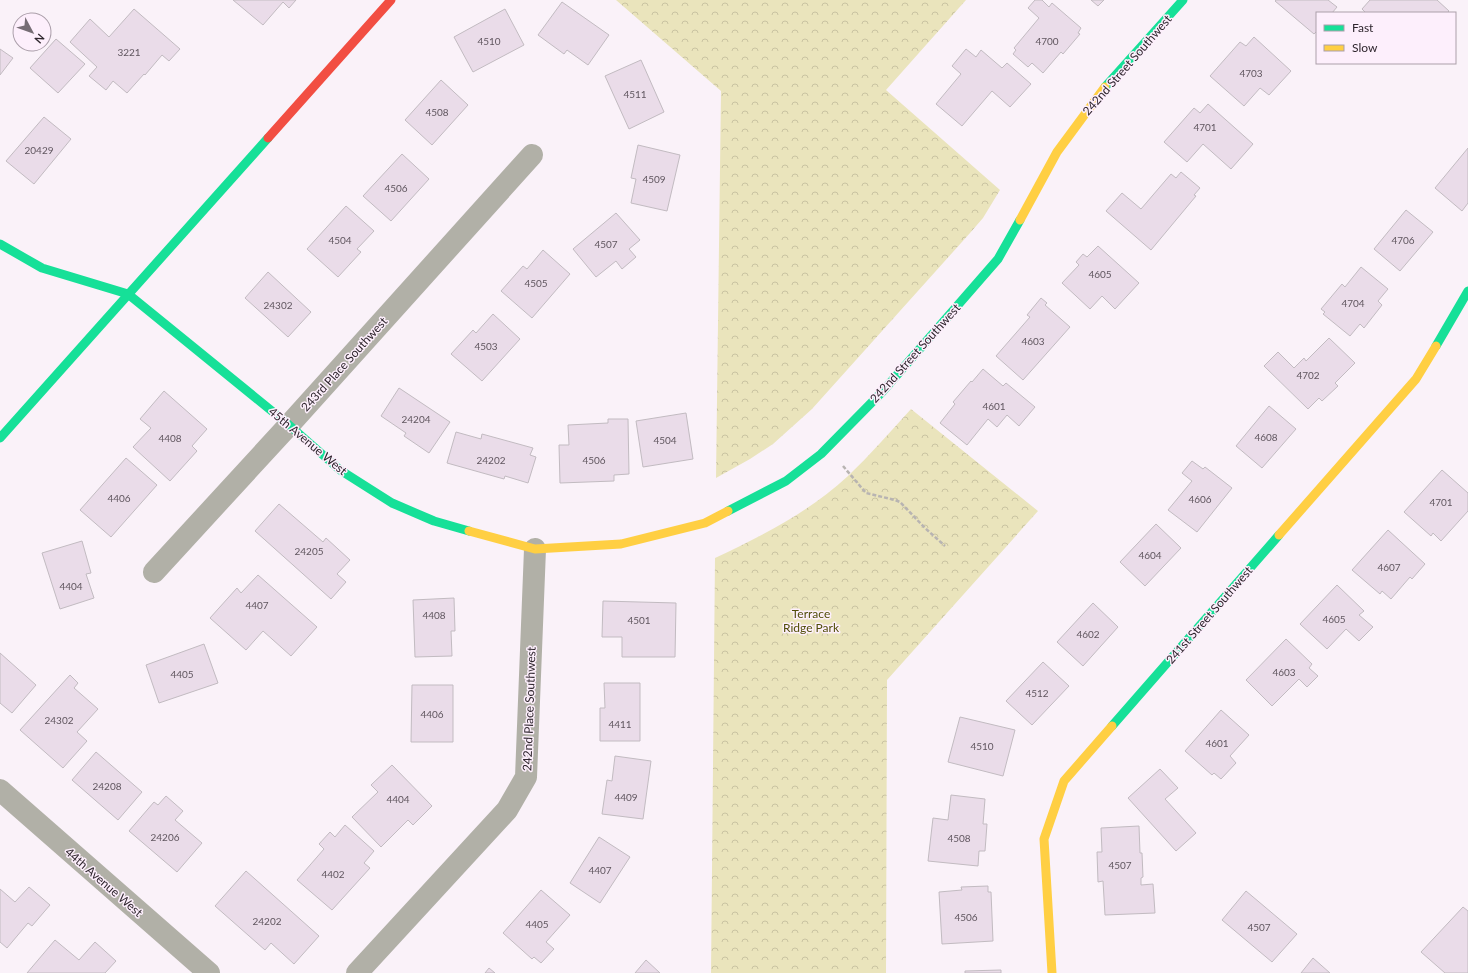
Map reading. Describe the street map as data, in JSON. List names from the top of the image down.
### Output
{
  "streets": {
    "street": [
      "242nd Street Southwest",
      "243rd Place Southwest",
      "45th Avenue West",
      "241st Street Southwest",
      "242nd Place Southwest",
      "44th Avenue West"
    ]
  },
  "crossings": [
    ["242nd Street Southwest", "45th Avenue West"],
    ["242nd Street Southwest", "242nd Place Southwest"],
    ["243rd Place Southwest", "45th Avenue West"],
    ["45th Avenue West", "242nd Place Southwest"]
  ],
  "parks": ["Terrace Ridge Park"],
  "house_numbers": [
    "4510",
    "4700",
    "3221",
    "4703",
    "4511",
    "4508",
    "4701",
    "20429",
    "4509",
    "4506",
    "4504",
    "4706",
    "4507",
    "4605",
    "4505",
    "4704",
    "24302",
    "4603",
    "4503",
    "4702",
    "4601",
    "24204",
    "4608",
    "4408",
    "4504",
    "24202",
    "4506",
    "4406",
    "4606",
    "4701",
    "24205",
    "4604",
    "4607",
    "4404",
    "4407",
    "4408",
    "4605",
    "4501",
    "4602",
    "4603",
    "4405",
    "4512",
    "4406",
    "24302",
    "4411",
    "4601",
    "4510",
    "24208",
    "4409",
    "4404",
    "24206",
    "4508",
    "4507",
    "4407",
    "4402",
    "4506",
    "24202",
    "4405",
    "4507"
  ],
  "legend": ["Fast", "Slow"],
  "north": "bottom right"
}
